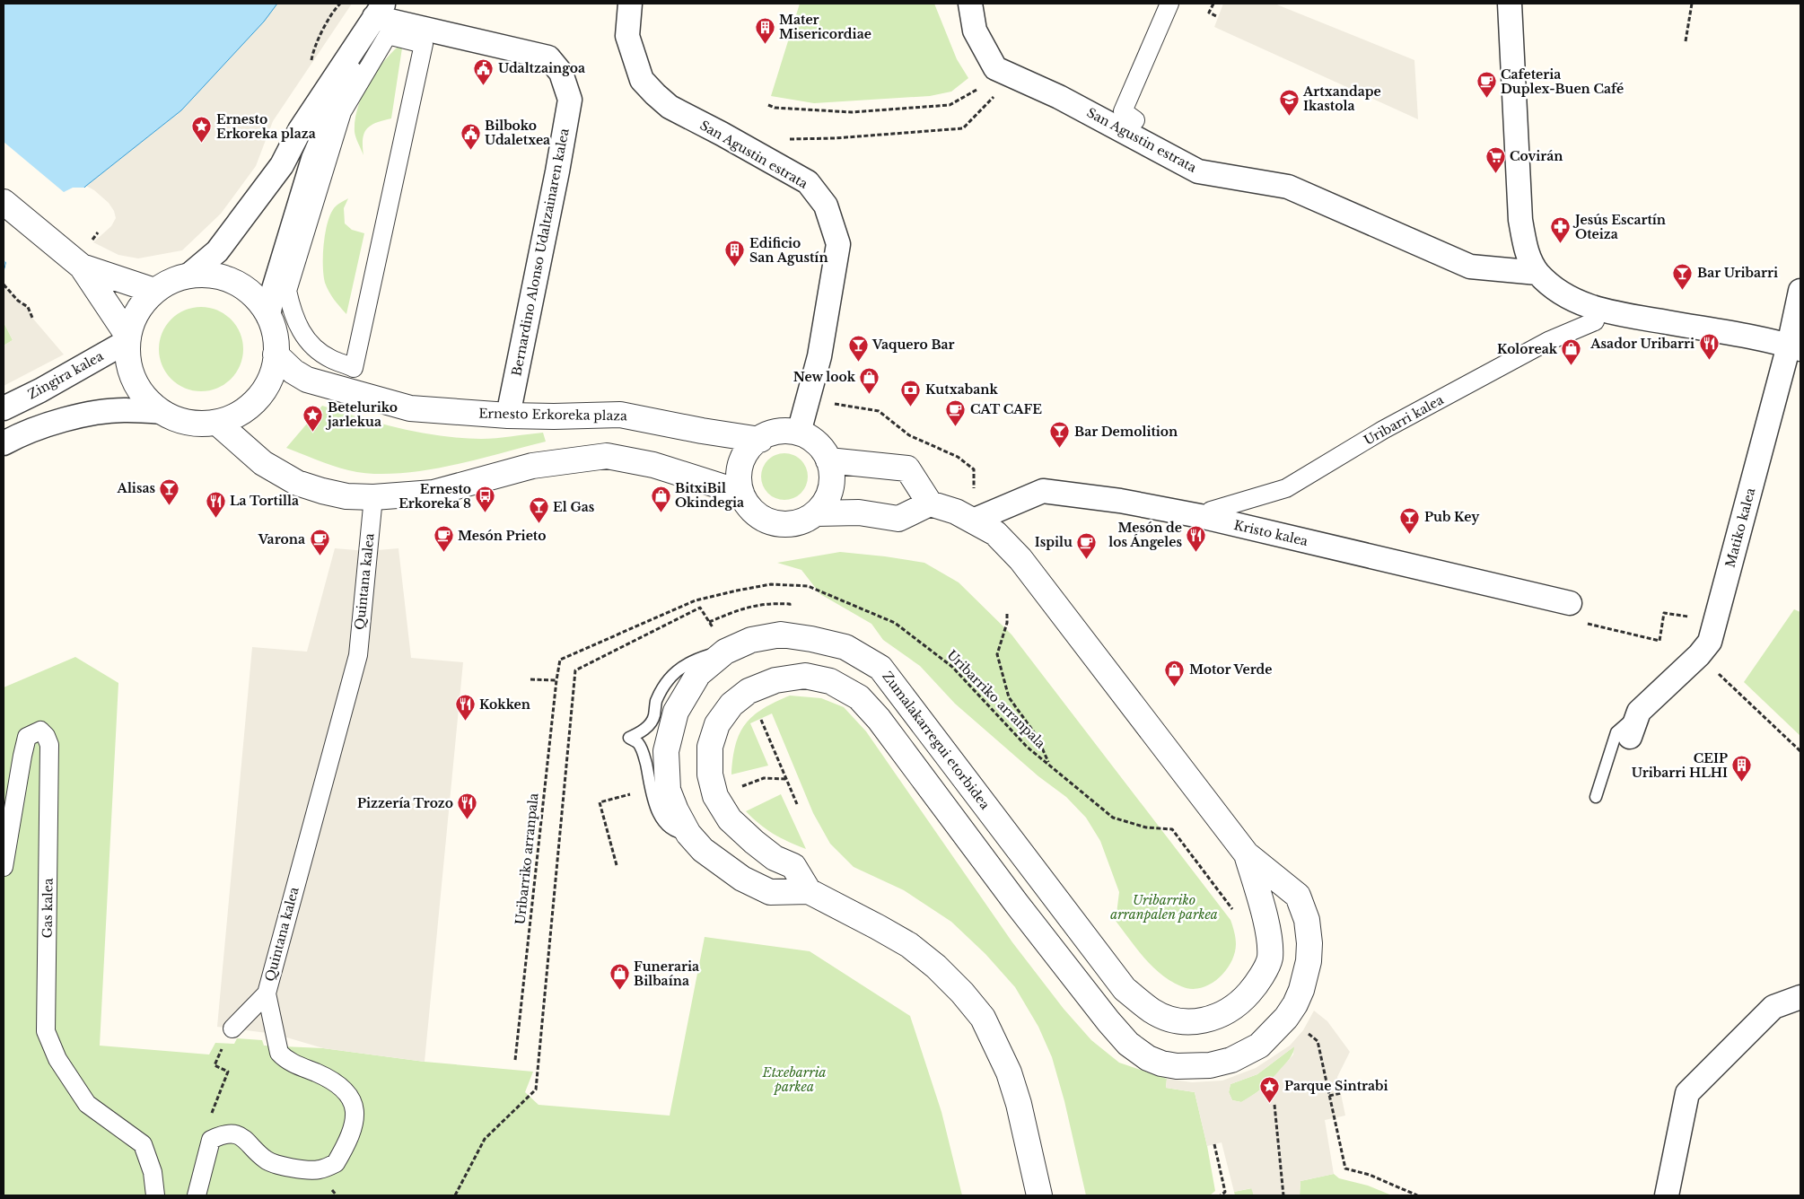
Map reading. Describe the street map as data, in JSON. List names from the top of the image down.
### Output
{
  "streets": {
    "street": [
      "San Agustin estrata",
      "Bernardino Alonso Udaltzainaren kalea",
      "Zingira kalea",
      "Ernesto Erkoreka plaza",
      "Uribarri kalea",
      "Matiko kalea",
      "Kristo kalea",
      "Quintana kalea",
      "Zumalakarregui etorbidea",
      "Gas kalea"
    ],
    "path": ["Uribarriko arranpala"]
  },
  "crossings": [
    ["San Agustin estrata", "Ernesto Erkoreka plaza"],
    ["Bernardino Alonso Udaltzainaren kalea", "Ernesto Erkoreka plaza"],
    ["Zingira kalea", "Ernesto Erkoreka plaza"],
    ["Kristo kalea", "Zumalakarregui etorbidea"]
  ],
  "parks": ["Uribarriko arranpalen parkea", "Etxebarria parkea"],
  "places": {
    "building": ["Mater Misericordiae", "Edificio San Agustín", "CEIP Uribarri HLHI"],
    "public building": ["Udaltzaingoa", "Bilboko Udaletxea"],
    "cafe": [
      "Cafeteria Duplex-Buen Café",
      "CAT CAFE",
      "Mesón Prieto",
      "Varona",
      "Ispilu"
    ],
    "school or university": ["Artxandape Ikastola"],
    "place": ["Ernesto Erkoreka plaza", "Beteluriko jarlekua", "Parque Sintrabi"],
    "supermarket": ["Covirán"],
    "pharmacy": ["Jesús Escartín Oteiza"],
    "bar": [
      "Bar Uribarri",
      "Vaquero Bar",
      "Bar Demolition",
      "Alisas",
      "El Gas",
      "Pub Key"
    ],
    "restaurant": [
      "Asador Uribarri",
      "La Tortilla",
      "Mesón de los Ángeles",
      "Kokken",
      "Pizzería Trozo"
    ],
    "shop": [
      "Koloreak",
      "New look",
      "BitxiBil Okindegia",
      "Motor Verde",
      "Funeraria Bilbaína"
    ],
    "bank": ["Kutxabank"],
    "bus stop": ["Ernesto Erkoreka 8"]
  }
}
